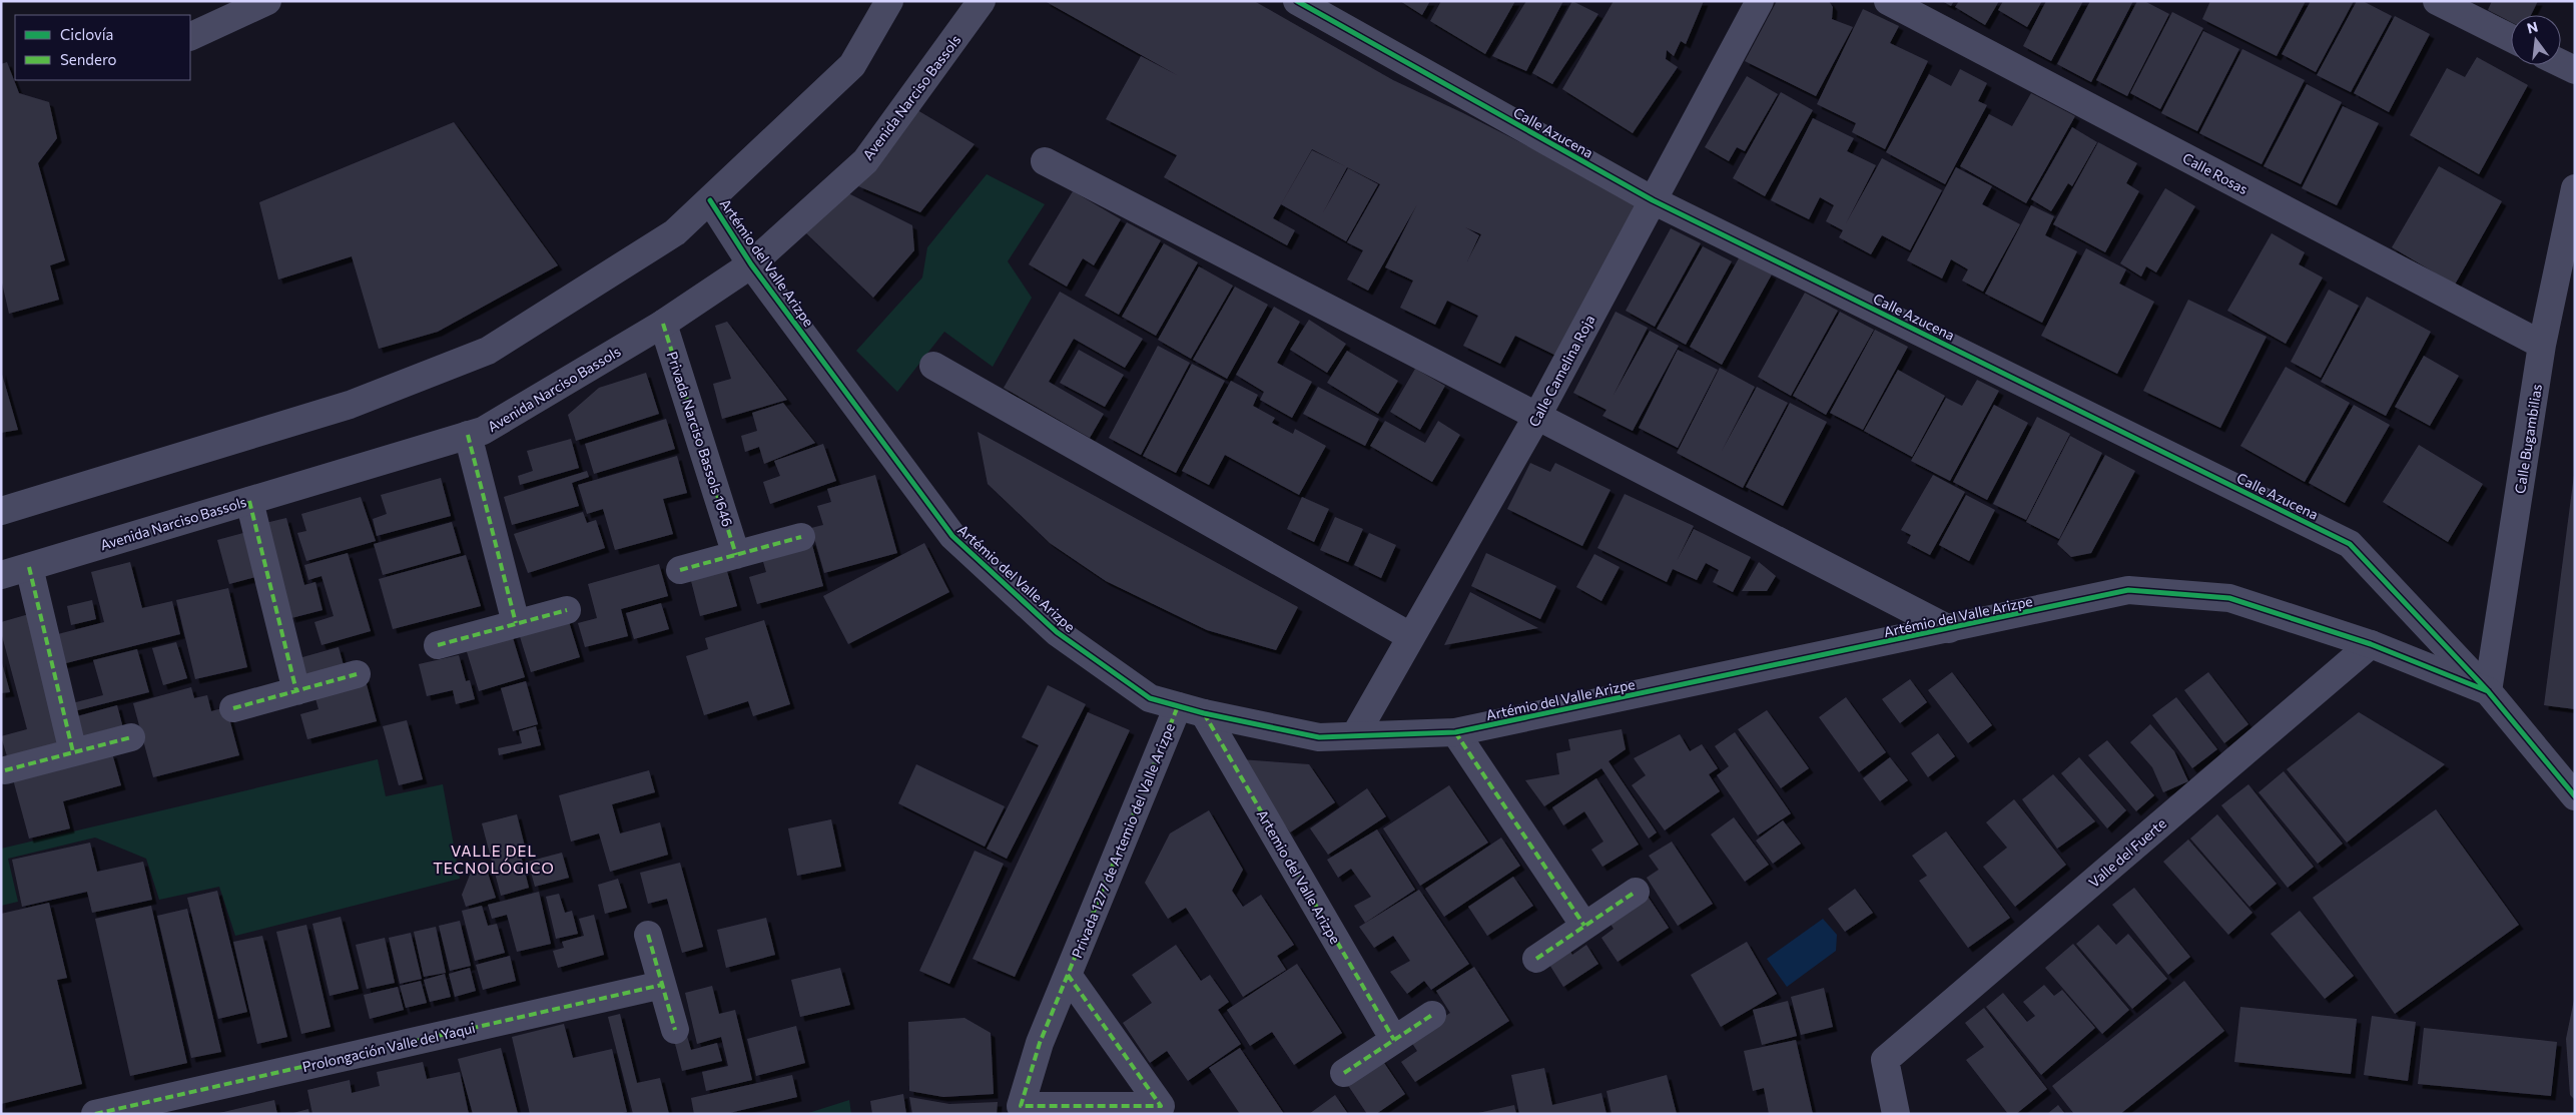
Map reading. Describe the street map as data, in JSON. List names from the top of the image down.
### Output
{
  "streets": {
    "street": [
      "Avenida Narciso Bassols",
      "Calle Azucena",
      "Calle Rosas",
      "Artémio del Valle Arizpe",
      "Calle Camelina Roja",
      "Privada Narciso Bassols 1646",
      "Calle Bugambilias",
      "Privada 1277 de Artemio del Valle Arizpe",
      "Valle del Fuerte",
      "Artemio del Valle Arizpe",
      "Prolongación Valle del Yaqui"
    ]
  },
  "crossings": [
    ["Avenida Narciso Bassols", "Artémio del Valle Arizpe"],
    ["Avenida Narciso Bassols", "Privada Narciso Bassols 1646"],
    ["Calle Azucena", "Artémio del Valle Arizpe"],
    ["Calle Azucena", "Calle Camelina Roja"],
    ["Calle Azucena", "Calle Bugambilias"],
    ["Calle Rosas", "Calle Bugambilias"],
    ["Artémio del Valle Arizpe", "Calle Camelina Roja"],
    ["Artémio del Valle Arizpe", "Calle Bugambilias"],
    ["Artémio del Valle Arizpe", "Privada 1277 de Artemio del Valle Arizpe"],
    ["Artémio del Valle Arizpe", "Valle del Fuerte"],
    ["Artémio del Valle Arizpe", "Artemio del Valle Arizpe"],
    ["Privada 1277 de Artemio del Valle Arizpe", "Artemio del Valle Arizpe"]
  ],
  "districts": ["VALLE DEL TECNOLÓGICO"],
  "legend": ["Ciclovía", "Sendero"],
  "north": "top"
}
